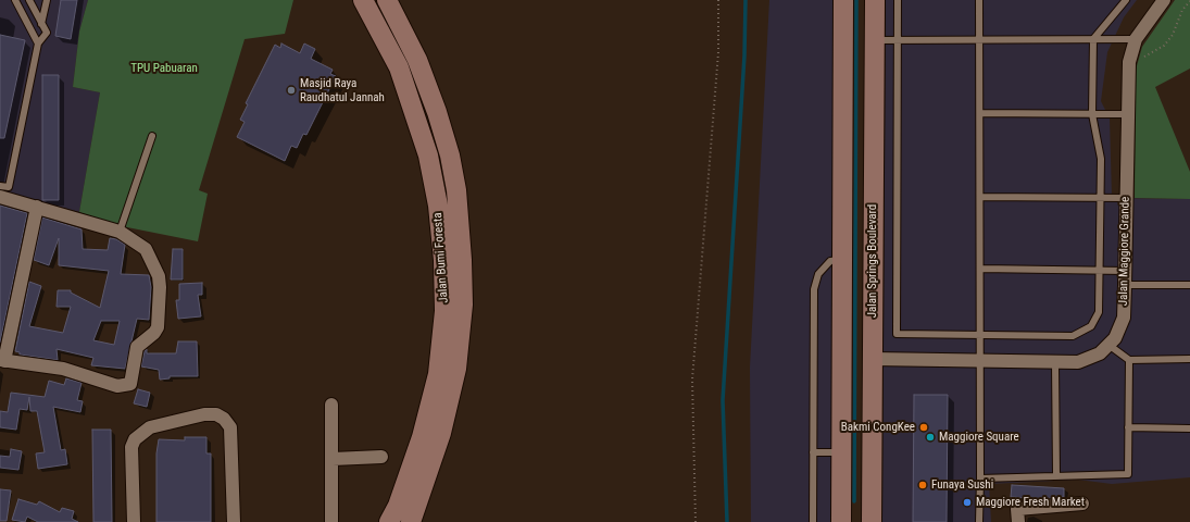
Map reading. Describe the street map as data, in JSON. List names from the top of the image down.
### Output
{
  "streets": {
    "main road": ["Jalan Bumi Foresta", "Jalan Springs Boulevard"],
    "street": ["Jalan Maggiore Grande"]
  },
  "crossings": [
    ["Jalan Maggiore Grande", "Jalan Springs Boulevard"]
  ],
  "parks": ["TPU Pabuaran"],
  "places": [
    "Masjid Raya Raudhatul Jannah",
    "Bakmi CongKee",
    "Maggiore Square",
    "Funaya Sushi",
    "Maggiore Fresh Market"
  ]
}
